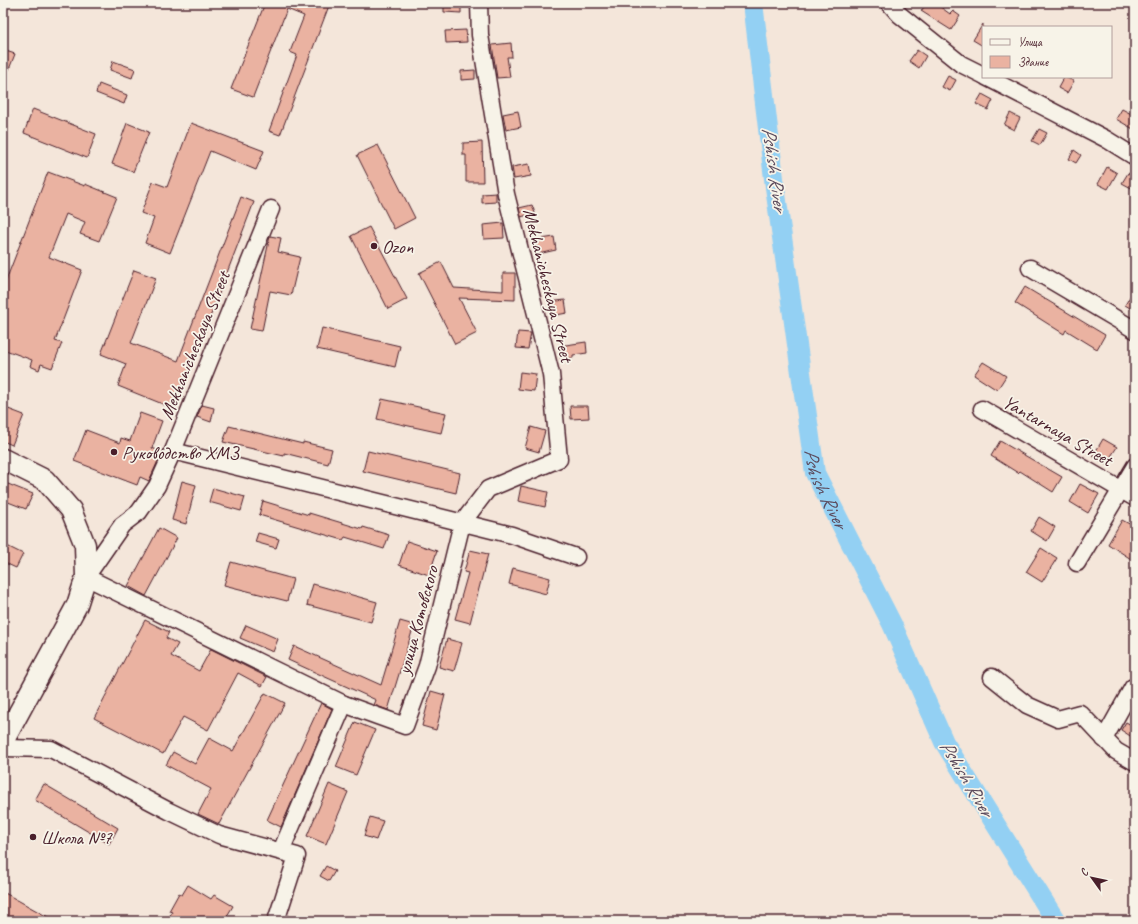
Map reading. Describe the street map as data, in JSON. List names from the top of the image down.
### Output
{
  "streets": {
    "street": ["Mekhanicheskaya Street", "Yantarnaya Street", "улица Котовского"]
  },
  "crossings": [
    ["Mekhanicheskaya Street", "улица Котовского"]
  ],
  "water": ["Pshish River"],
  "places": ["Ozon", "Руководство ХМЗ", "Школа №7"],
  "legend": ["Улица", "Здание"],
  "north": "top left"
}
